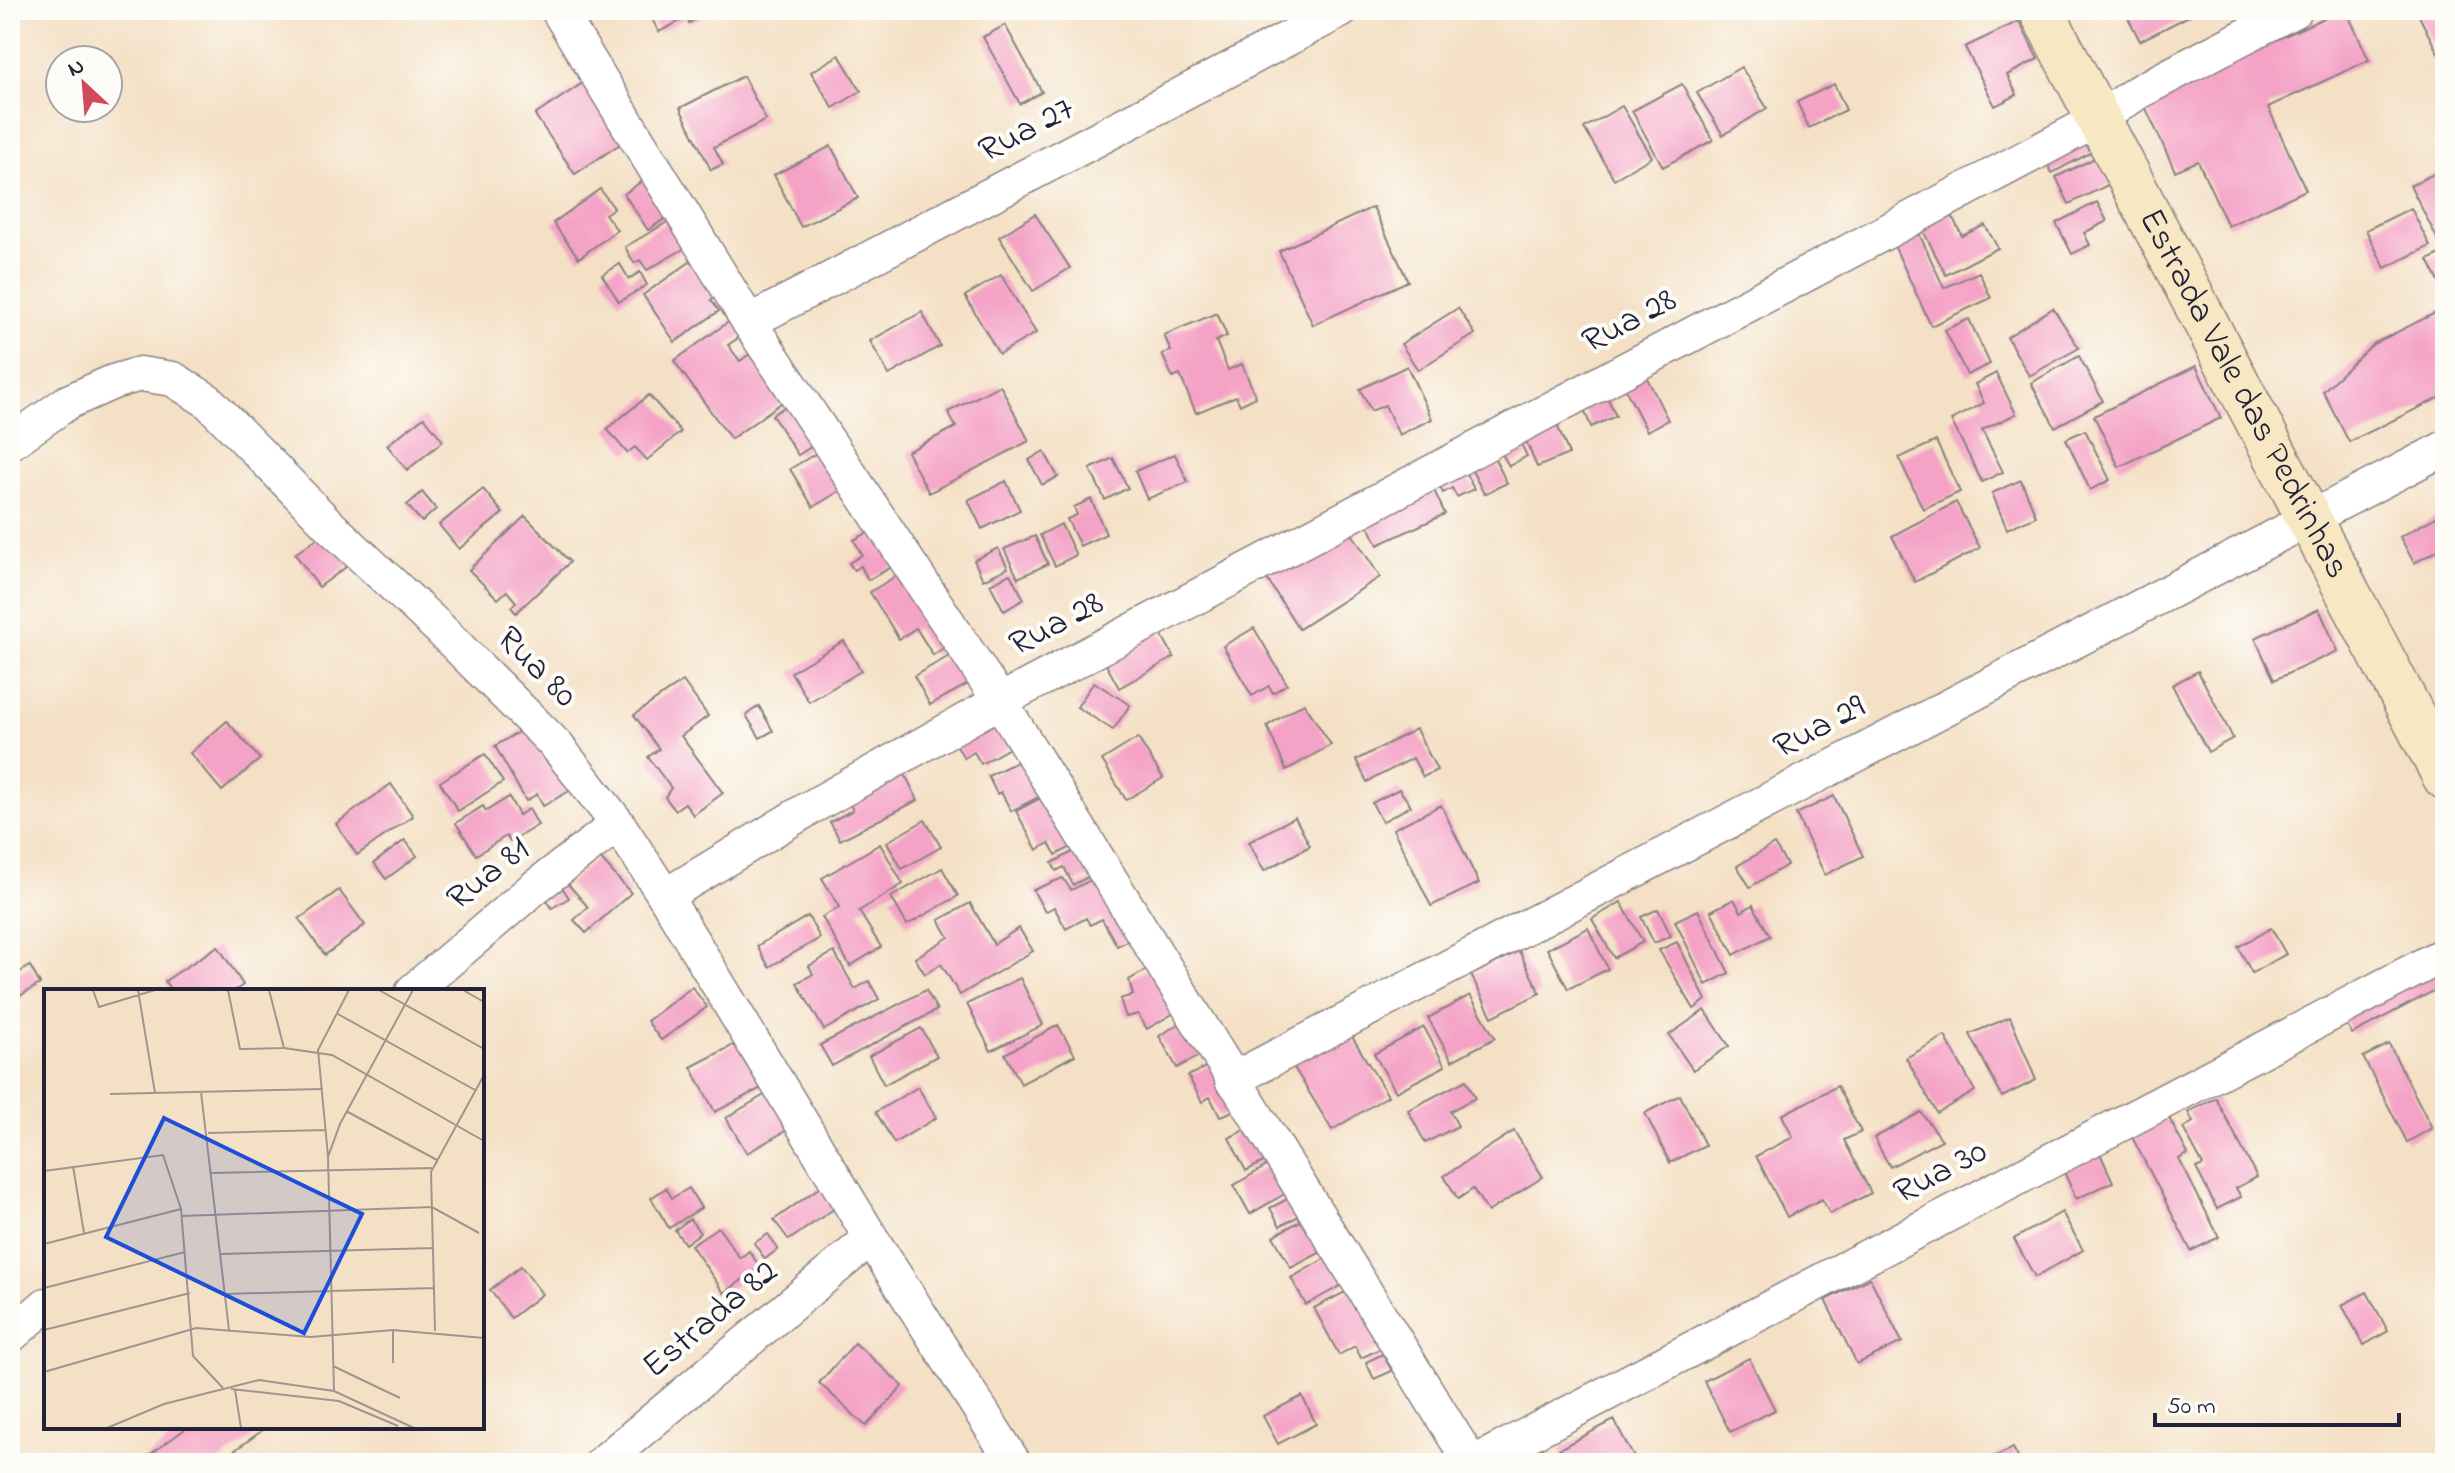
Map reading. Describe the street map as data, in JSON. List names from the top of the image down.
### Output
{
  "streets": {
    "main road": ["Estrada Vale das Pedrinhas"],
    "street": [
      "Rua 27",
      "Rua 28",
      "Rua 80",
      "Rua 29",
      "Rua 81",
      "Rua 30",
      "Estrada 82"
    ]
  },
  "crossings": [
    ["Rua 28", "Estrada Vale das Pedrinhas"],
    ["Estrada Vale das Pedrinhas", "Rua 29"],
    ["Rua 80", "Rua 81"],
    ["Rua 80", "Estrada 82"]
  ],
  "scale_bar": "50 m",
  "north": "top left"
}
